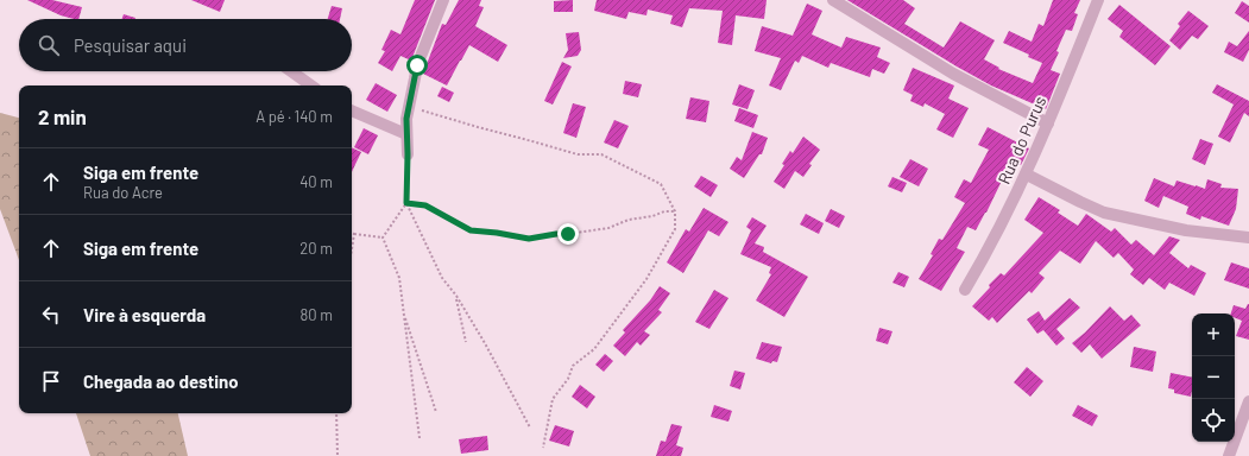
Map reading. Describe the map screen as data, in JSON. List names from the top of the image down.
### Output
{
  "streets": {
    "street": ["Rua do Purus"]
  },
  "page": {
    "search": "Pesquisar aqui",
    "heading": ["2 min", "A pé · 140 m"],
    "list": [
      ["Siga em frente", "Rua do Acre", "40 m"],
      ["Siga em frente", "20 m"],
      ["Vire à esquerda", "80 m"],
      "Chegada ao destino"
    ],
    "map_buttons": ["+", "−"]
  }
}
